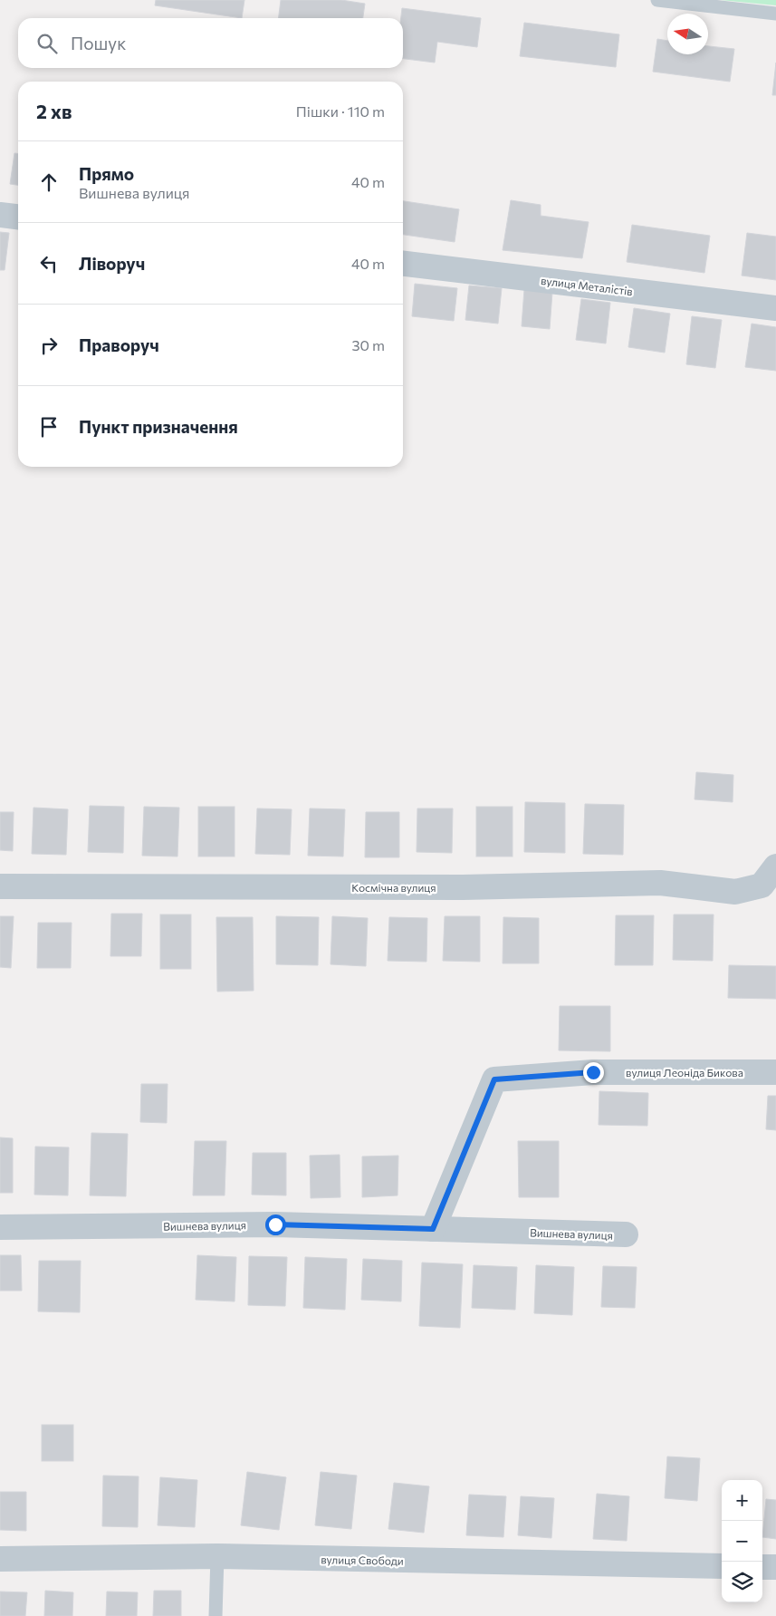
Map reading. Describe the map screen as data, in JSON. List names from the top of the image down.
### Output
{
  "streets": {
    "street": [
      "вулиця Металістів",
      "Космічна вулиця",
      "вулиця Леоніда Бикова",
      "Вишнева вулиця",
      "вулиця Свободи"
    ]
  },
  "crossings": [
    ["вулиця Леоніда Бикова", "Вишнева вулиця"]
  ],
  "north": "left",
  "page": {
    "search": "Пошук",
    "heading": ["2 хв", "Пішки · 110 m"],
    "list": [
      ["Прямо", "Вишнева вулиця", "40 m"],
      ["Ліворуч", "40 m"],
      ["Праворуч", "30 m"],
      "Пункт призначення"
    ],
    "map_buttons": ["+", "−"]
  }
}
